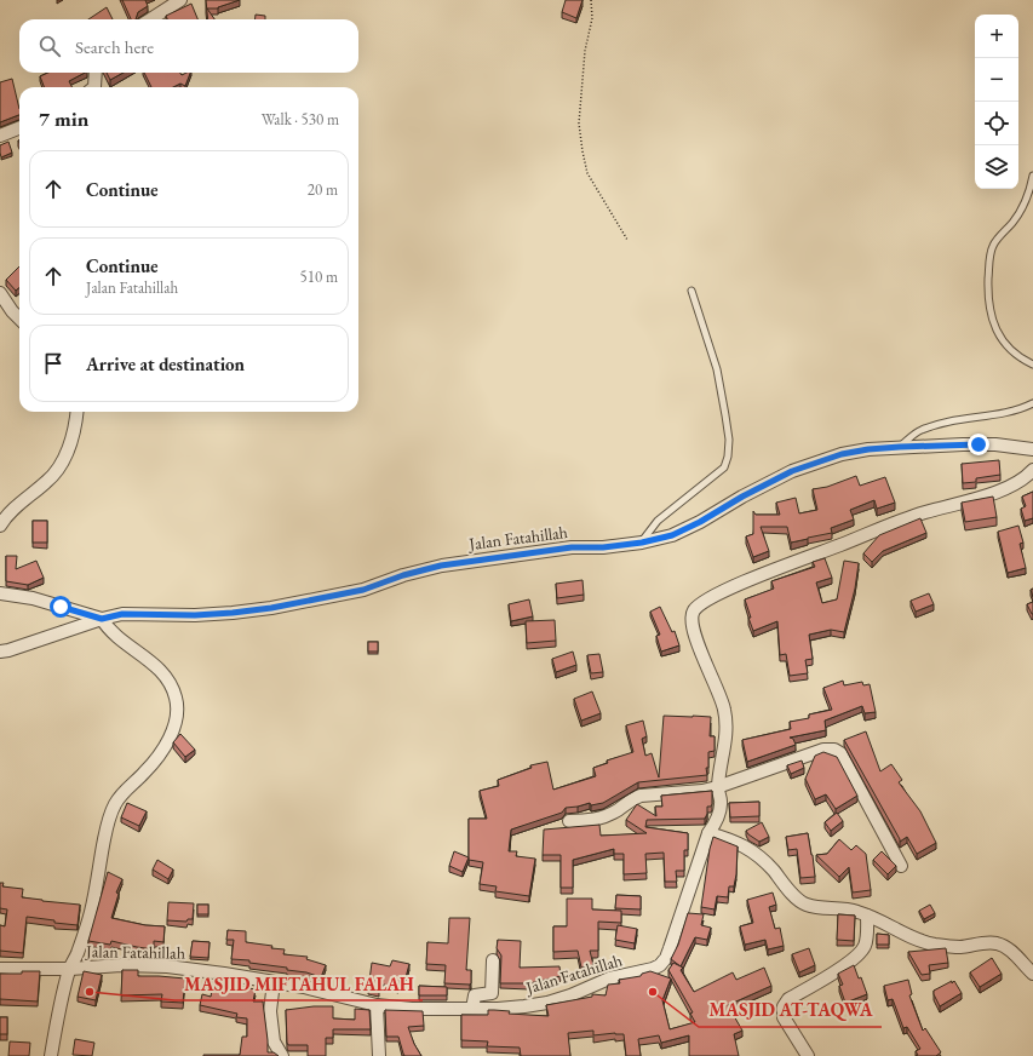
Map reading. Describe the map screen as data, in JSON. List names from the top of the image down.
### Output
{
  "streets": {
    "street": ["Jalan Fatahillah"]
  },
  "places": ["MASJID MIFTAHUL FALAH", "MASJID AT-TAQWA"],
  "page": {
    "map_buttons": ["+", "−"],
    "search": "Search here",
    "heading": ["7 min", "Walk · 530 m"],
    "list": [
      ["Continue", "20 m"],
      ["Continue", "Jalan Fatahillah", "510 m"],
      "Arrive at destination"
    ]
  }
}
